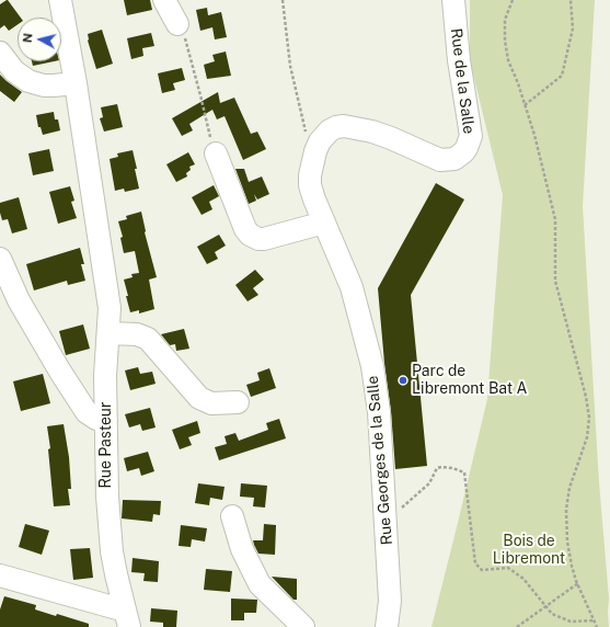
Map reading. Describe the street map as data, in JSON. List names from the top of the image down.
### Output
{
  "streets": {
    "street": ["Rue de la Salle", "Rue Pasteur", "Rue Georges de la Salle"]
  },
  "crossings": [
    ["Rue de la Salle", "Rue Georges de la Salle"]
  ],
  "parks": ["Bois de Libremont"],
  "places": ["Parc de Libremont Bat A"],
  "north": "left"
}
